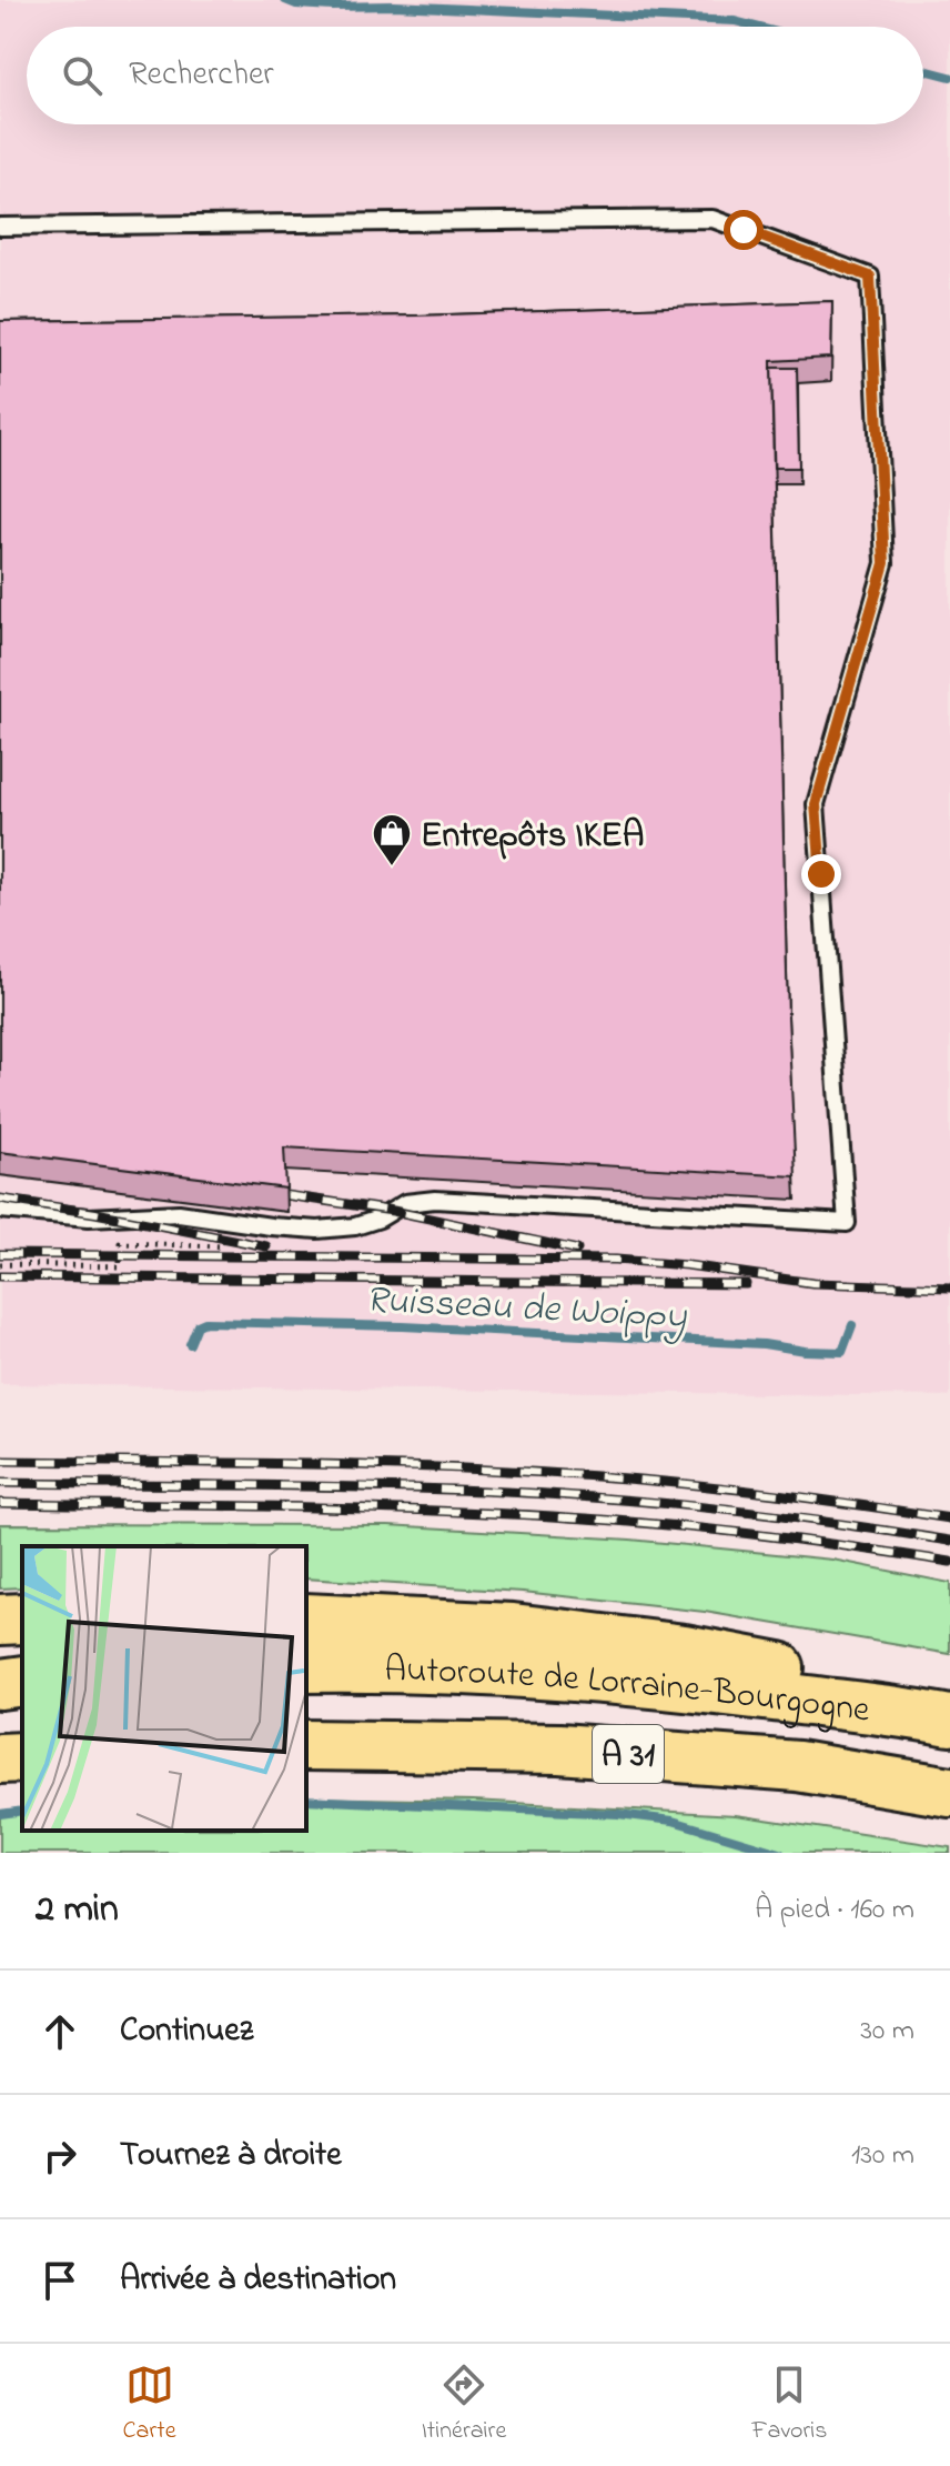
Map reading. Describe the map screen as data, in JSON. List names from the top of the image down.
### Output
{
  "streets": {
    "highway": ["Autoroute de Lorraine-Bourgogne", "A 31"]
  },
  "water": ["Ruisseau de Woippy"],
  "places": {
    "shop": ["Entrepôts IKEA"]
  },
  "page": {
    "search": "Rechercher",
    "heading": ["2 min", "À pied · 160 m"],
    "list": [
      ["Continuez", "30 m"],
      ["Tournez à droite", "130 m"],
      "Arrivée à destination"
    ],
    "nav": ["Carte", "Itinéraire", "Favoris"]
  }
}
